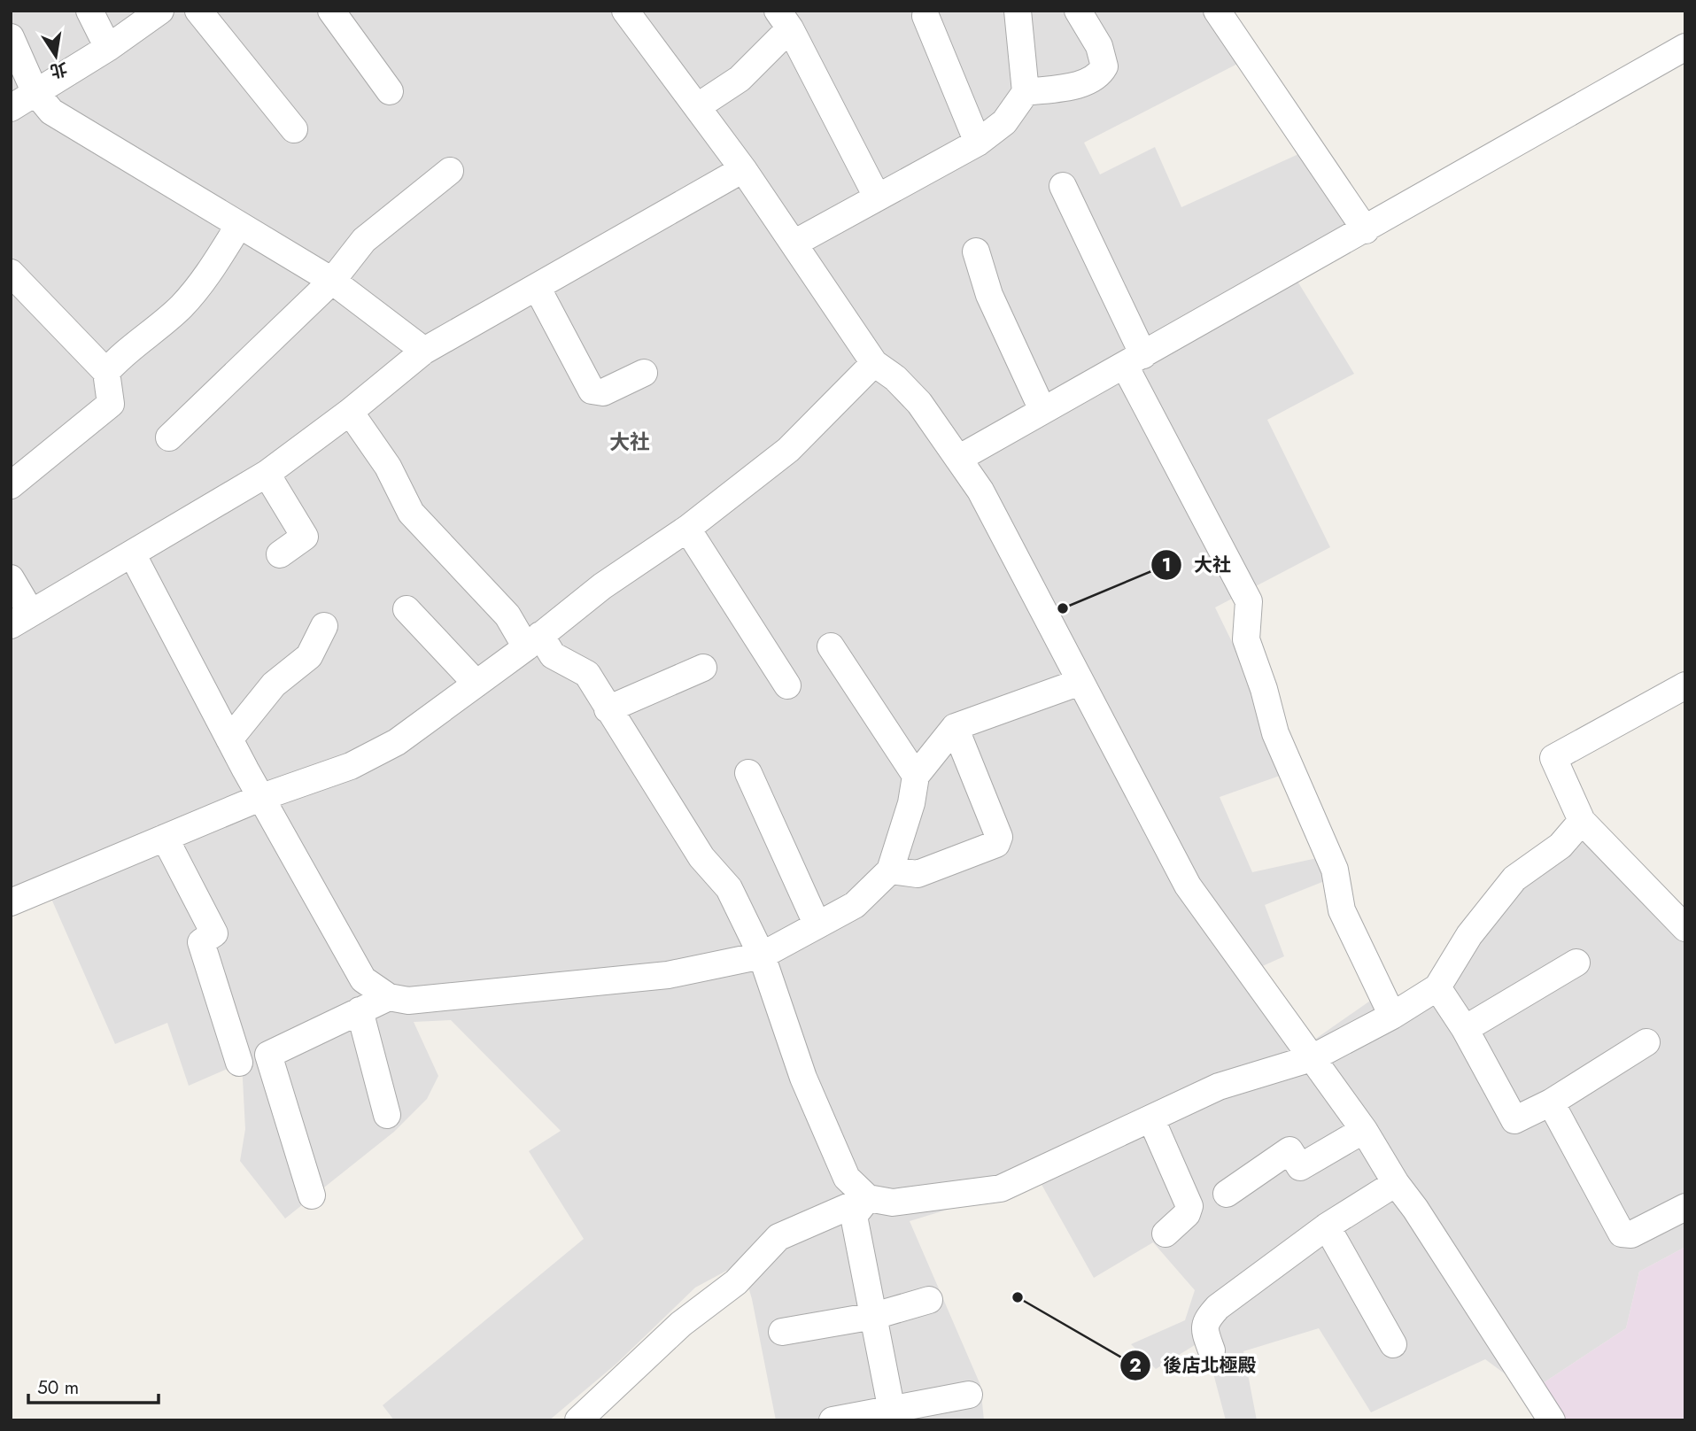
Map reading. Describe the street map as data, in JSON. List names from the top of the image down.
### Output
{
  "districts": ["大社"],
  "places": ["大社", "後店北極殿"],
  "scale_bar": "50 m",
  "north": "bottom"
}
